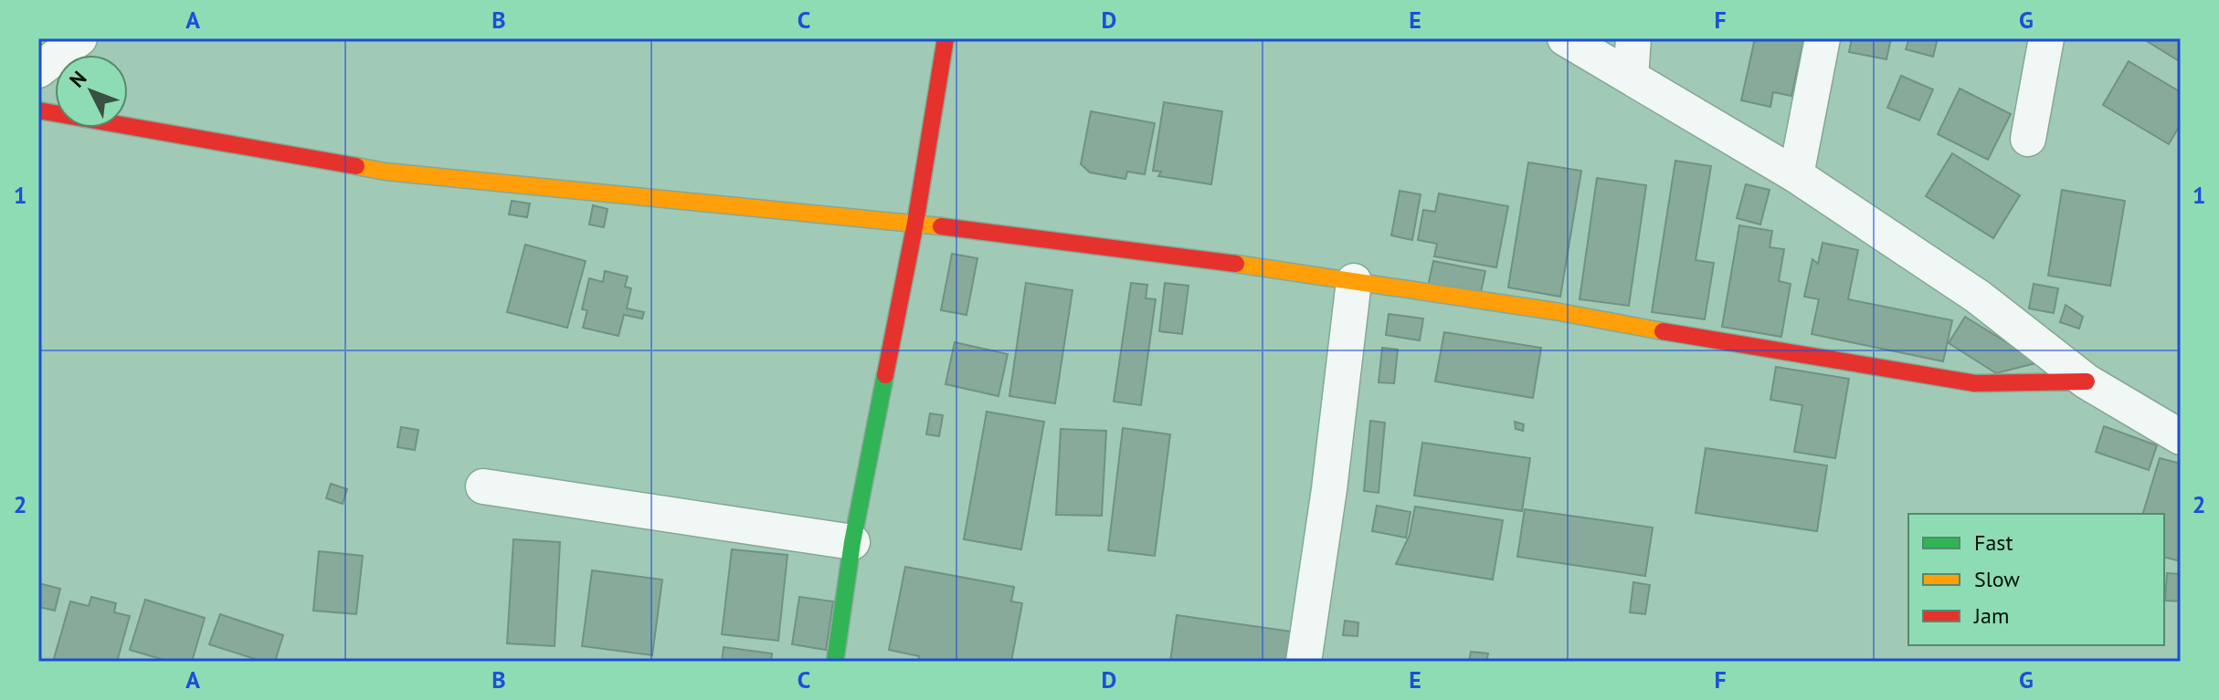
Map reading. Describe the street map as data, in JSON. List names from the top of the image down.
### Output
{
  "legend": ["Fast", "Slow", "Jam"],
  "north": "top left",
  "grid": {
    "columns": [
      "A",
      "B",
      "C",
      "D",
      "E",
      "F",
      "G"
    ],
    "rows": ["1", "2"]
  }
}
